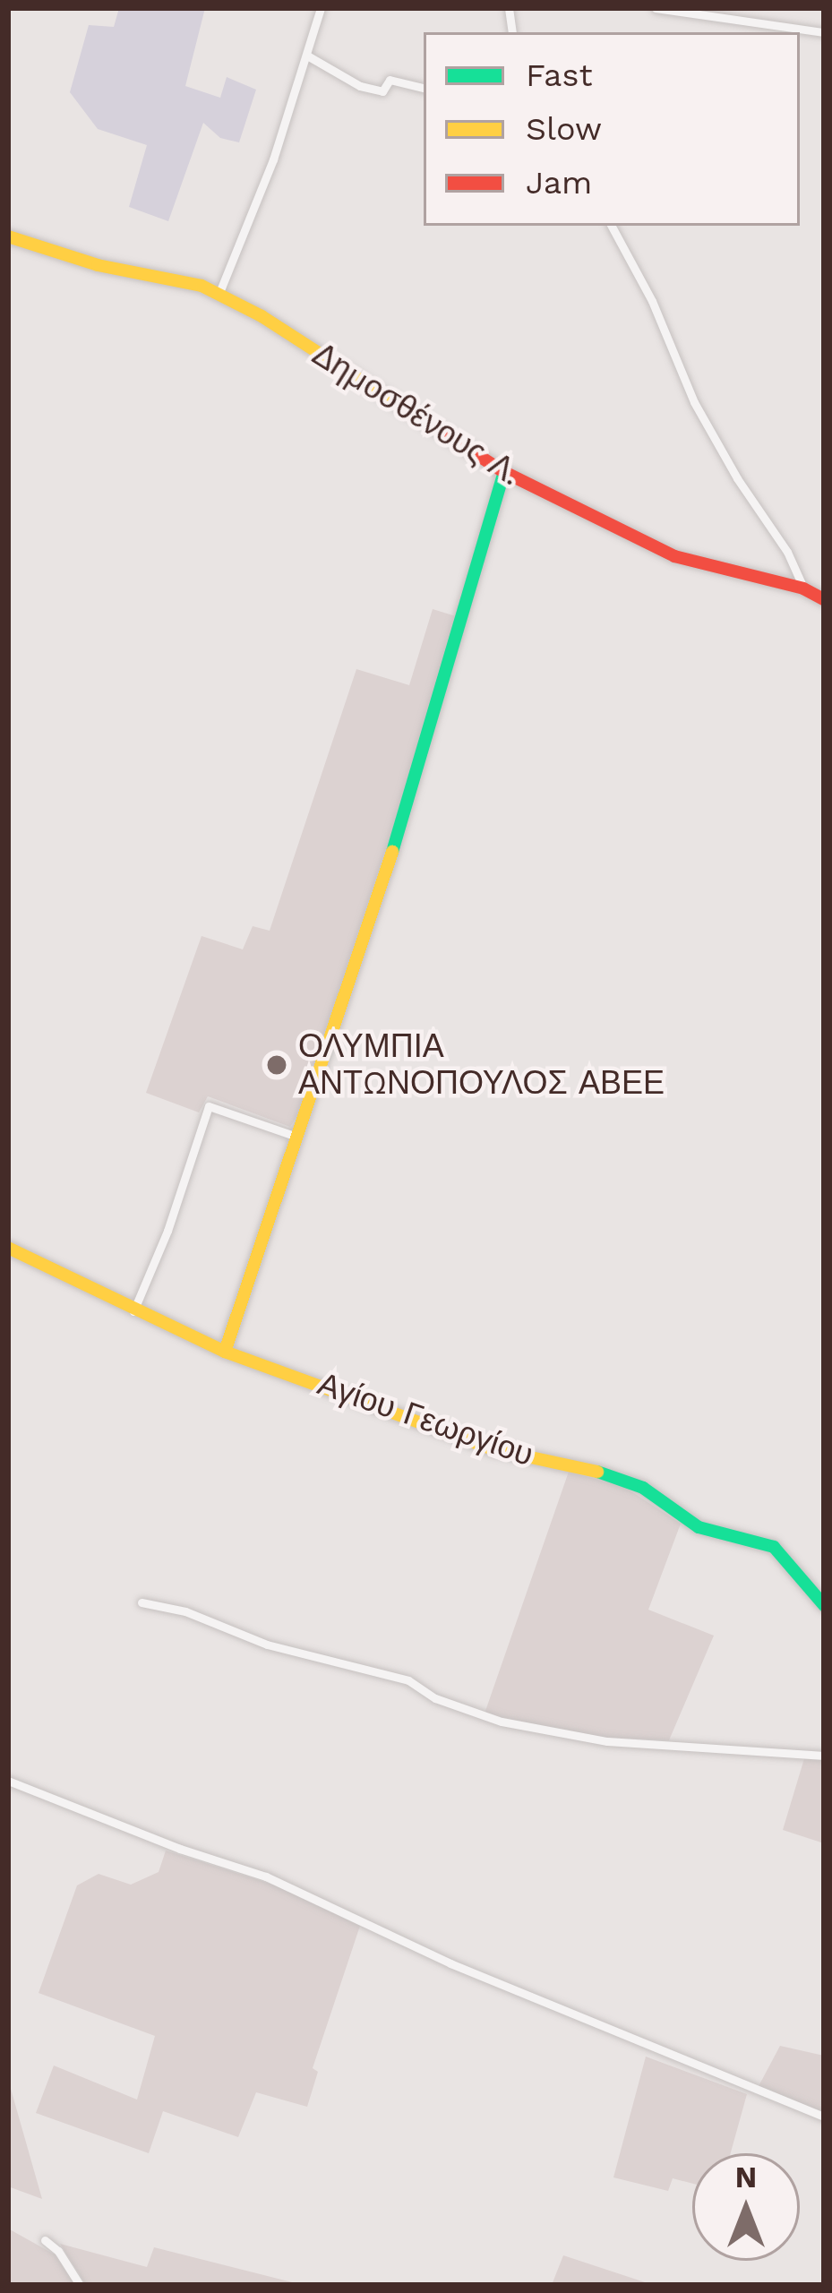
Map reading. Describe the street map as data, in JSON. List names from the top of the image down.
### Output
{
  "streets": {
    "street": ["Δημοσθένους Λ.", "Αγίου Γεωργίου"]
  },
  "places": ["ΟΛΥΜΠΙΑ ΑΝΤΩΝΟΠΟΥΛΟΣ ΑΒΕΕ"],
  "legend": ["Fast", "Slow", "Jam"],
  "north": "top"
}
